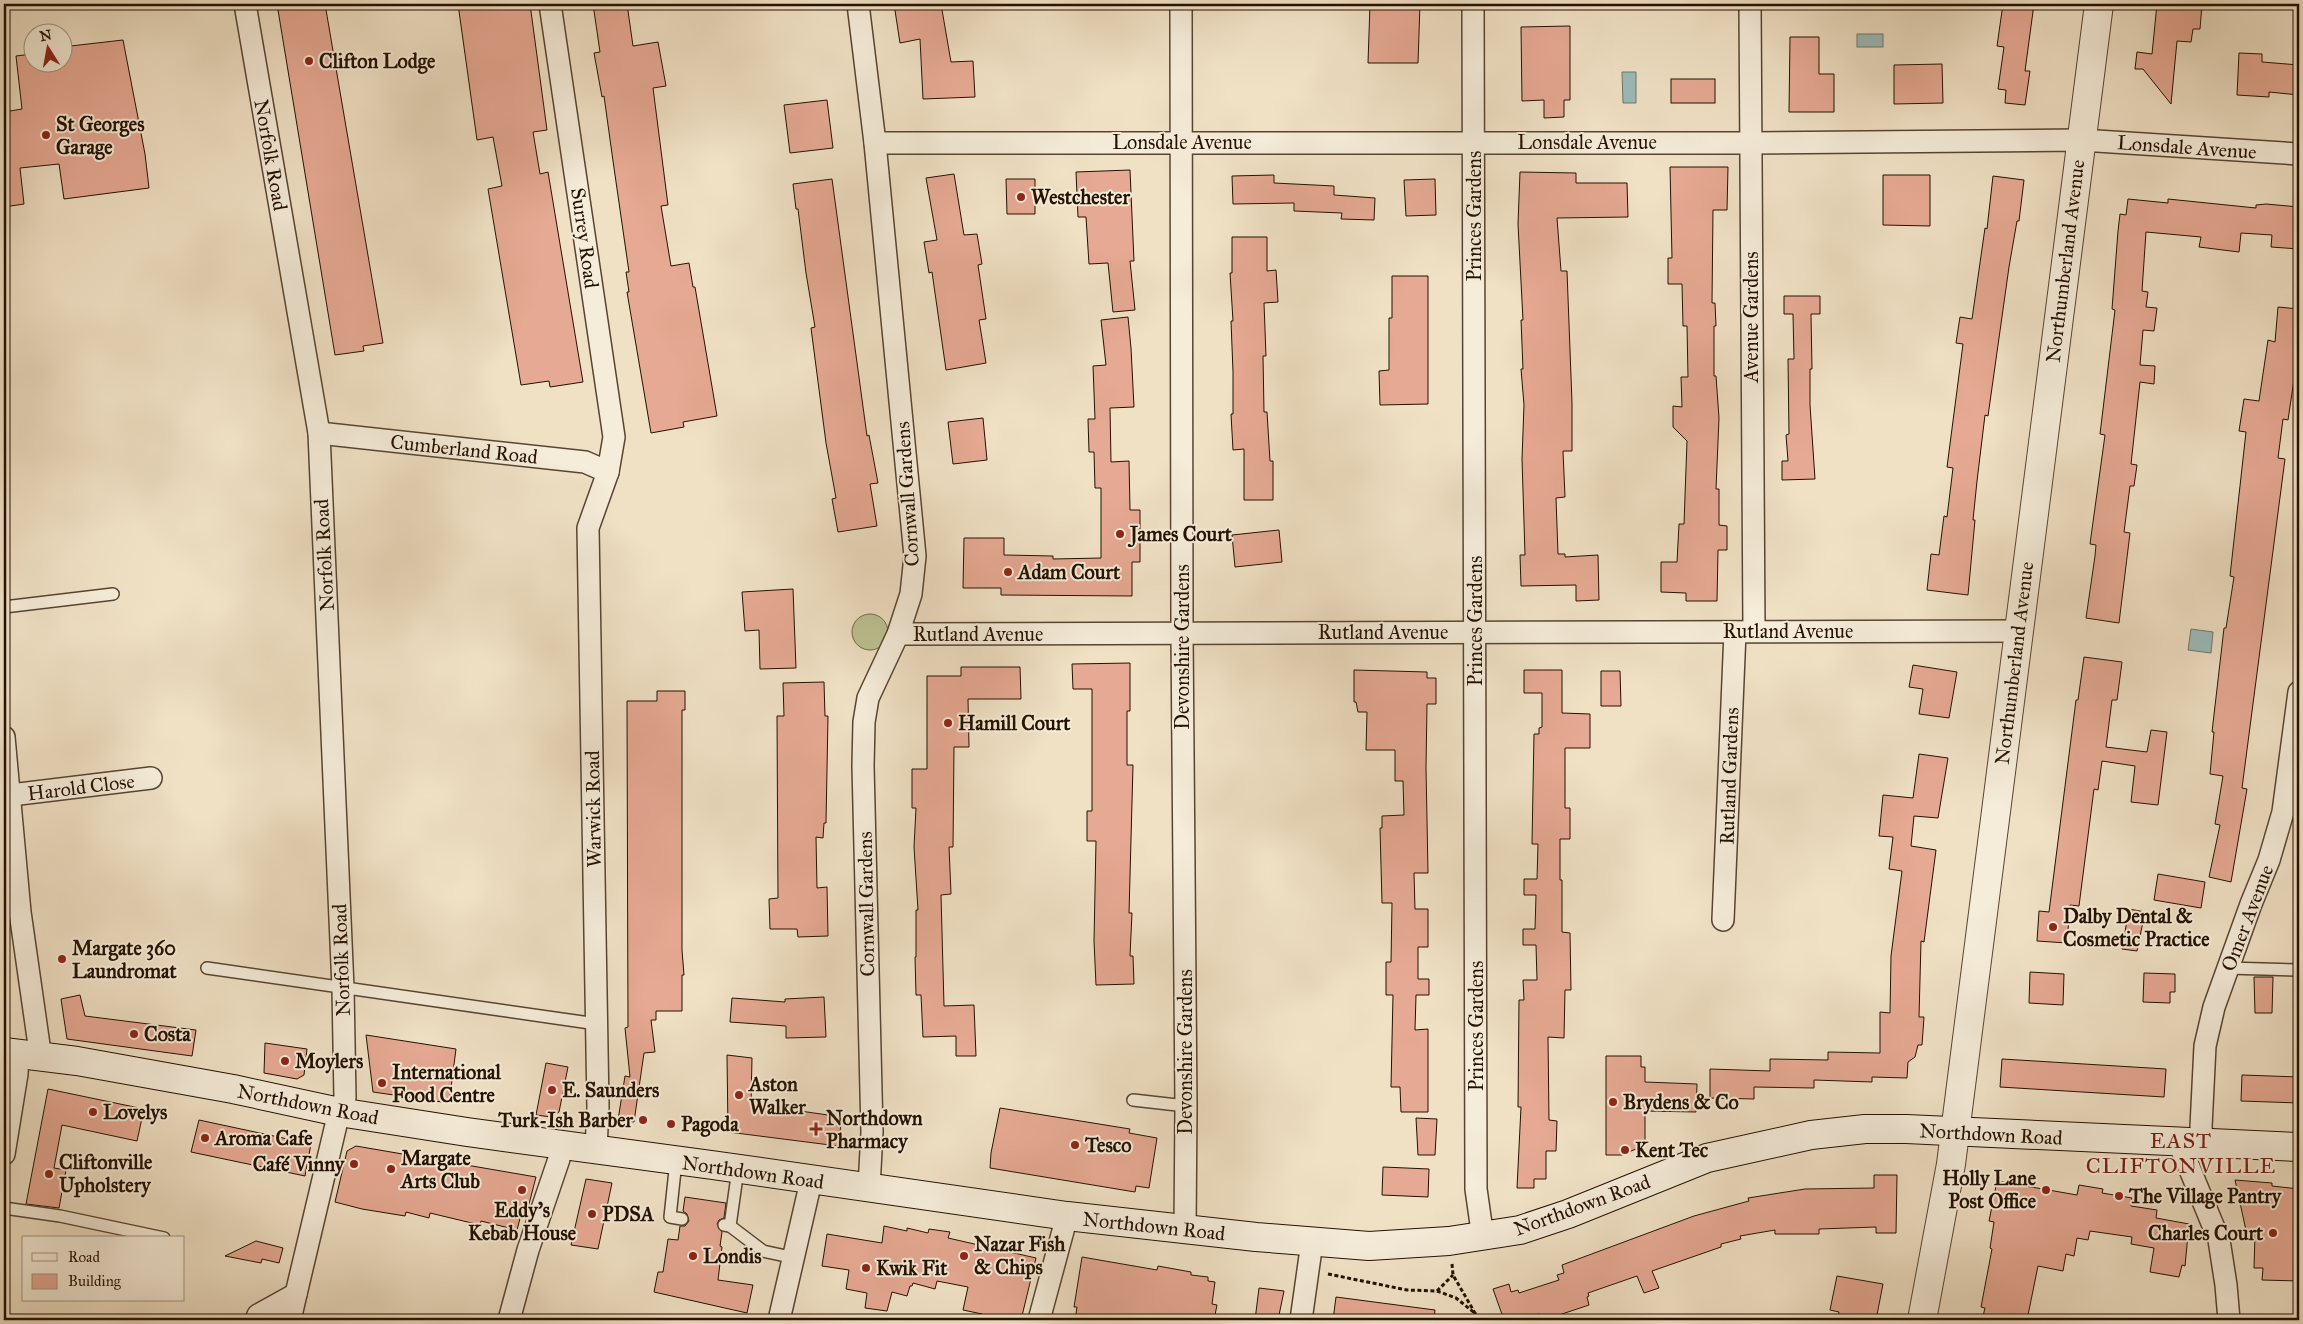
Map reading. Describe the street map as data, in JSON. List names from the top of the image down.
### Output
{
  "streets": {
    "main road": ["Northumberland Avenue", "Northdown Road"],
    "street": [
      "Lonsdale Avenue",
      "Norfolk Road",
      "Princes Gardens",
      "Surrey Road",
      "Avenue Gardens",
      "Cumberland Road",
      "Cornwall Gardens",
      "Rutland Avenue",
      "Devonshire Gardens",
      "Rutland Gardens",
      "Harold Close",
      "Warwick Road",
      "Omer Avenue"
    ]
  },
  "crossings": [
    ["Lonsdale Avenue", "Princes Gardens"],
    ["Lonsdale Avenue", "Northumberland Avenue"],
    ["Lonsdale Avenue", "Avenue Gardens"],
    ["Lonsdale Avenue", "Cornwall Gardens"],
    ["Lonsdale Avenue", "Devonshire Gardens"],
    ["Norfolk Road", "Cumberland Road"],
    ["Norfolk Road", "Northdown Road"],
    ["Princes Gardens", "Rutland Avenue"],
    ["Princes Gardens", "Northdown Road"],
    ["Surrey Road", "Cumberland Road"],
    ["Surrey Road", "Warwick Road"],
    ["Northumberland Avenue", "Rutland Avenue"],
    ["Northumberland Avenue", "Northdown Road"],
    ["Avenue Gardens", "Rutland Avenue"],
    ["Avenue Gardens", "Rutland Gardens"],
    ["Cumberland Road", "Warwick Road"],
    ["Cornwall Gardens", "Rutland Avenue"],
    ["Cornwall Gardens", "Northdown Road"],
    ["Rutland Avenue", "Devonshire Gardens"],
    ["Rutland Avenue", "Rutland Gardens"],
    ["Devonshire Gardens", "Northdown Road"],
    ["Warwick Road", "Northdown Road"],
    ["Omer Avenue", "Northdown Road"]
  ],
  "districts": ["EAST CLIFTONVILLE"],
  "places": {
    "other": [
      "Clifton Lodge",
      "St Georges Garage",
      "Westchester",
      "James Court",
      "Adam Court",
      "Hamill Court",
      "Dalby Dental & Cosmetic Practice",
      "Margate 360 Laundromat",
      "Costa",
      "Moylers",
      "International Food Centre",
      "E. Saunders",
      "Aston Walker",
      "Brydens & Co",
      "Lovelys",
      "Turk-Ish Barber",
      "Pagoda",
      "Aroma Cafe",
      "Tesco",
      "Kent Tec",
      "Café Vinny",
      "Margate Arts Club",
      "Cliftonville Upholstery",
      "Eddy's Kebab House",
      "Holly Lane Post Office",
      "The Village Pantry",
      "PDSA",
      "Charles Court",
      "Londis",
      "Nazar Fish & Chips",
      "Kwik Fit"
    ],
    "health": ["Northdown Pharmacy"]
  },
  "legend": ["Road", "Building"],
  "north": "top"
}
